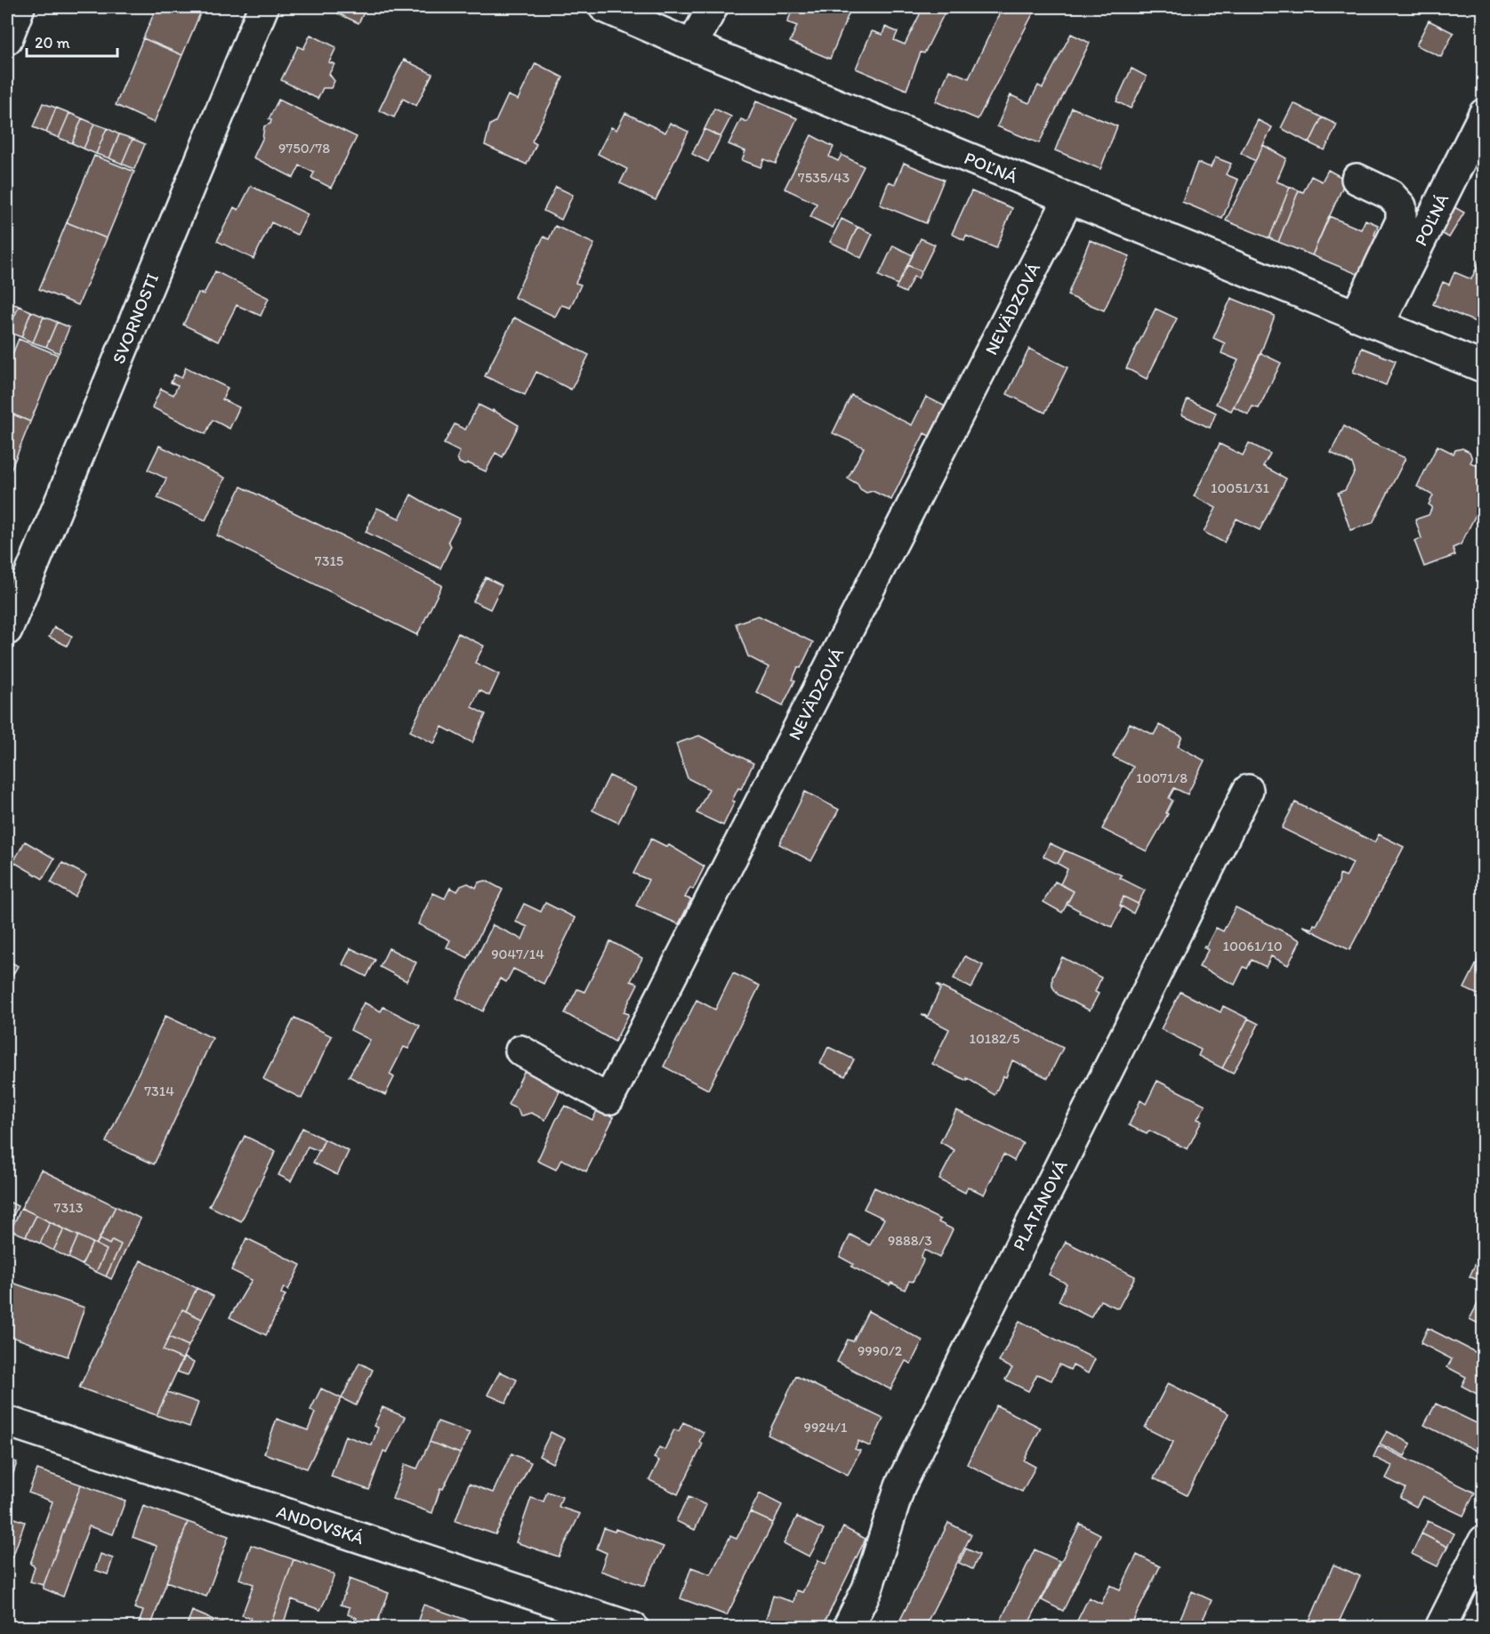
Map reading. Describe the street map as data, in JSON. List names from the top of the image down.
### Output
{
  "streets": {
    "street": [
      "POĽNÁ",
      "NEVÄDZOVÁ",
      "SVORNOSTI",
      "PLATANOVÁ",
      "ANDOVSKÁ"
    ]
  },
  "crossings": [
    ["POĽNÁ", "NEVÄDZOVÁ"]
  ],
  "house_numbers": [
    "9750/78",
    "7535/43",
    "10051/31",
    "7315",
    "10071/8",
    "10061/10",
    "9047/14",
    "10182/5",
    "7314",
    "7313",
    "9888/3",
    "9990/2",
    "9924/1"
  ],
  "scale_bar": "20 m"
}
